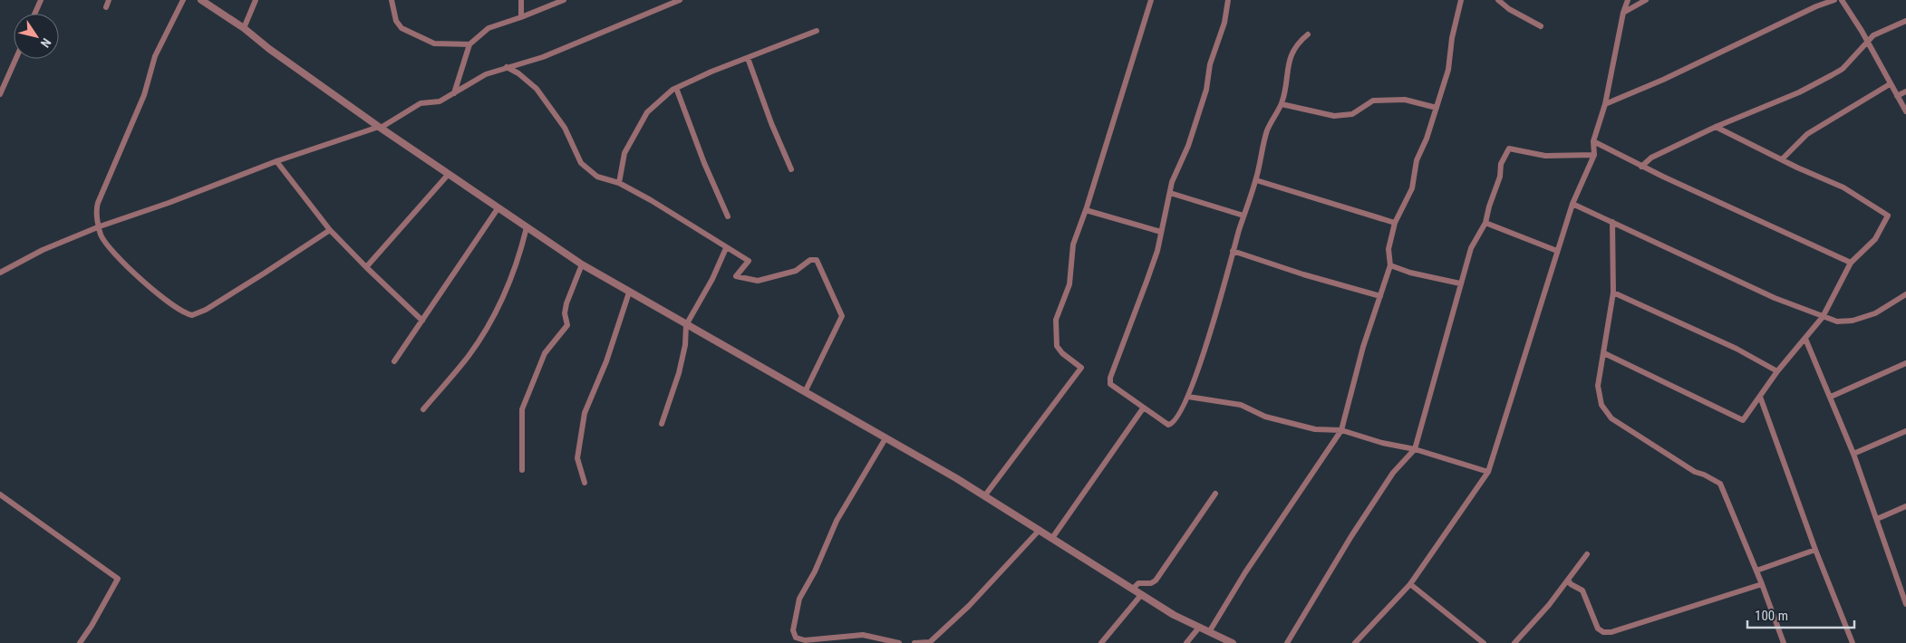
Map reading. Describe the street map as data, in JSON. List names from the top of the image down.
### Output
{
  "scale_bar": "100 m",
  "north": "bottom right"
}
